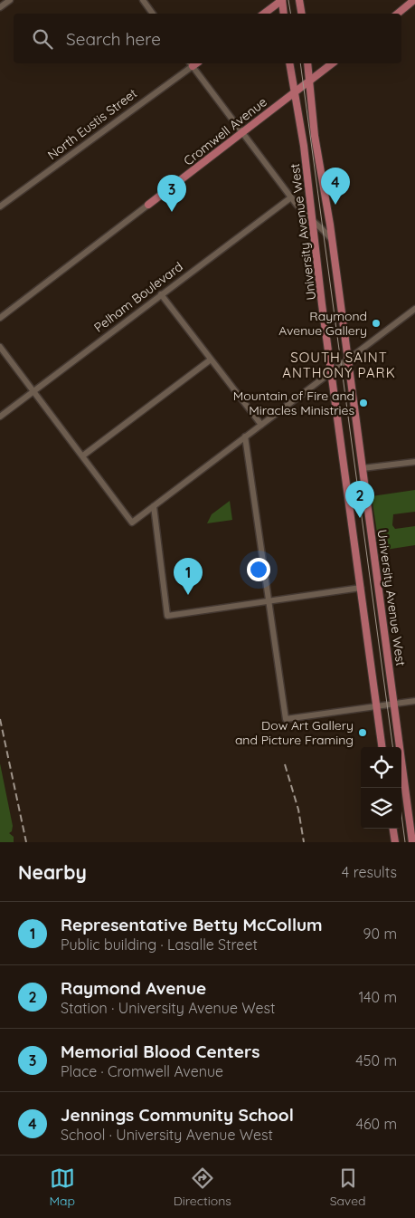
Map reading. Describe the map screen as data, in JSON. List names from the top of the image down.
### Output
{
  "streets": {
    "main road": ["Cromwell Avenue", "University Avenue West"],
    "street": ["North Eustis Street", "Pelham Boulevard"]
  },
  "crossings": [
    ["Cromwell Avenue", "University Avenue West"]
  ],
  "districts": ["SOUTH SAINT ANTHONY PARK"],
  "places": ["Raymond Avenue Gallery", "Mountain of Fire and Miracles Ministries", "Dow Art Gallery and Picture Framing"],
  "page": {
    "search": "Search here",
    "pins": [
      "4",
      "3",
      "2",
      "1"
    ],
    "heading": ["Nearby", "4 results"],
    "list": [
      {
        "mark": "1",
        "name": "Representative Betty McCollum",
        "note": "Public building · Lasalle Street",
        "value": "90 m"
      },
      {
        "mark": "2",
        "name": "Raymond Avenue",
        "note": "Station · University Avenue West",
        "value": "140 m"
      },
      {
        "mark": "3",
        "name": "Memorial Blood Centers",
        "note": "Place · Cromwell Avenue",
        "value": "450 m"
      },
      {
        "mark": "4",
        "name": "Jennings Community School",
        "note": "School · University Avenue West",
        "value": "460 m"
      }
    ],
    "nav": ["Map", "Directions", "Saved"]
  }
}
